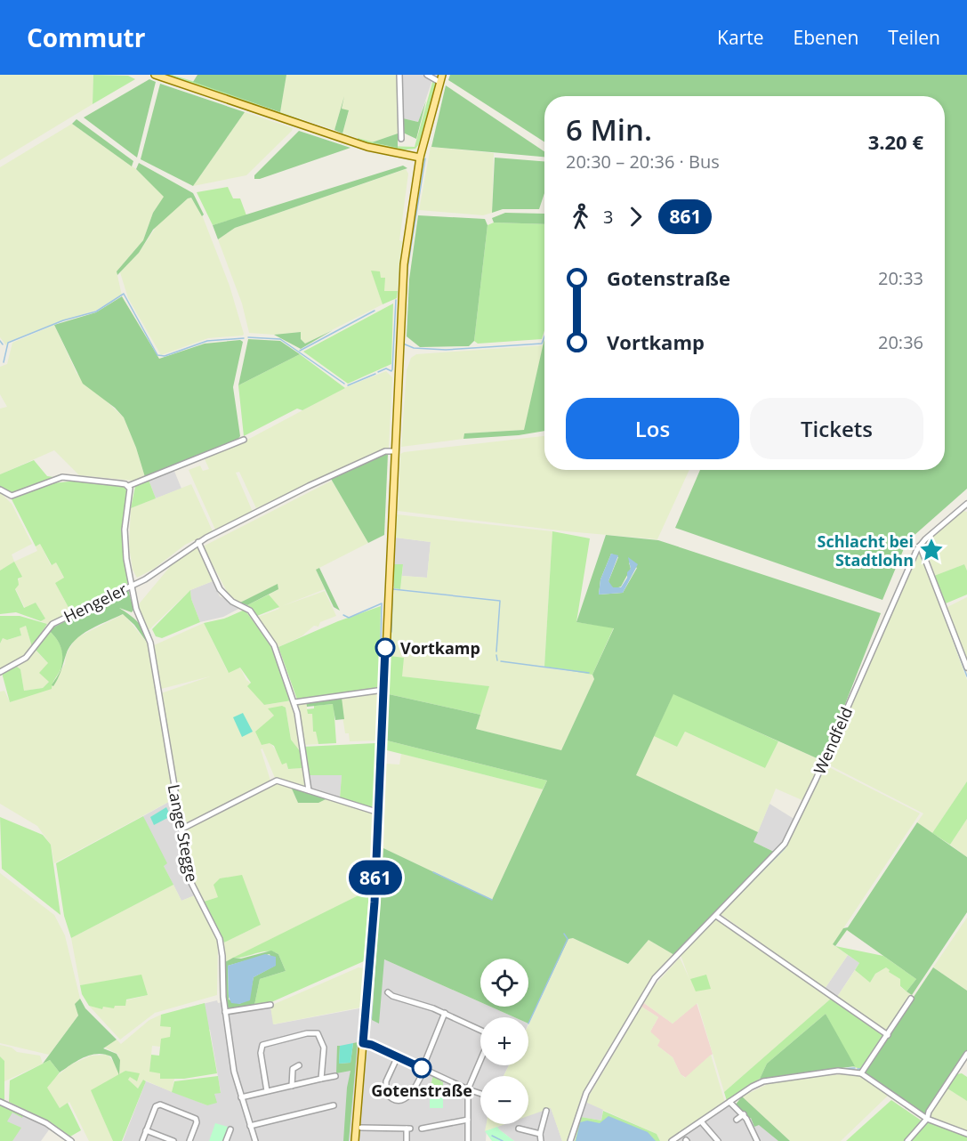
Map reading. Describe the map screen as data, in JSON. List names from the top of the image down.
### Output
{
  "streets": {
    "street": ["Hengeler", "Wendfeld", "Lange Stegge"]
  },
  "crossings": [
    ["Hengeler", "Lange Stegge"]
  ],
  "places": {
    "place": ["Schlacht bei Stadtlohn"],
    "other": ["Vortkamp", "Gotenstraße"]
  },
  "lines": ["bus line 861"],
  "page": {
    "header": "Commutr",
    "nav": ["Karte", "Ebenen", "Teilen"],
    "on_map": "861",
    "heading": ["6 Min.", "20:30 – 20:36 · Bus", "3.20 €"],
    "legs": ["3", "861"],
    "list": [
      {
        "name": "Gotenstraße",
        "value": "20:33"
      },
      {
        "name": "Vortkamp",
        "value": "20:36"
      }
    ],
    "buttons": ["Los", "Tickets"],
    "map_buttons": ["+", "−"]
  }
}
